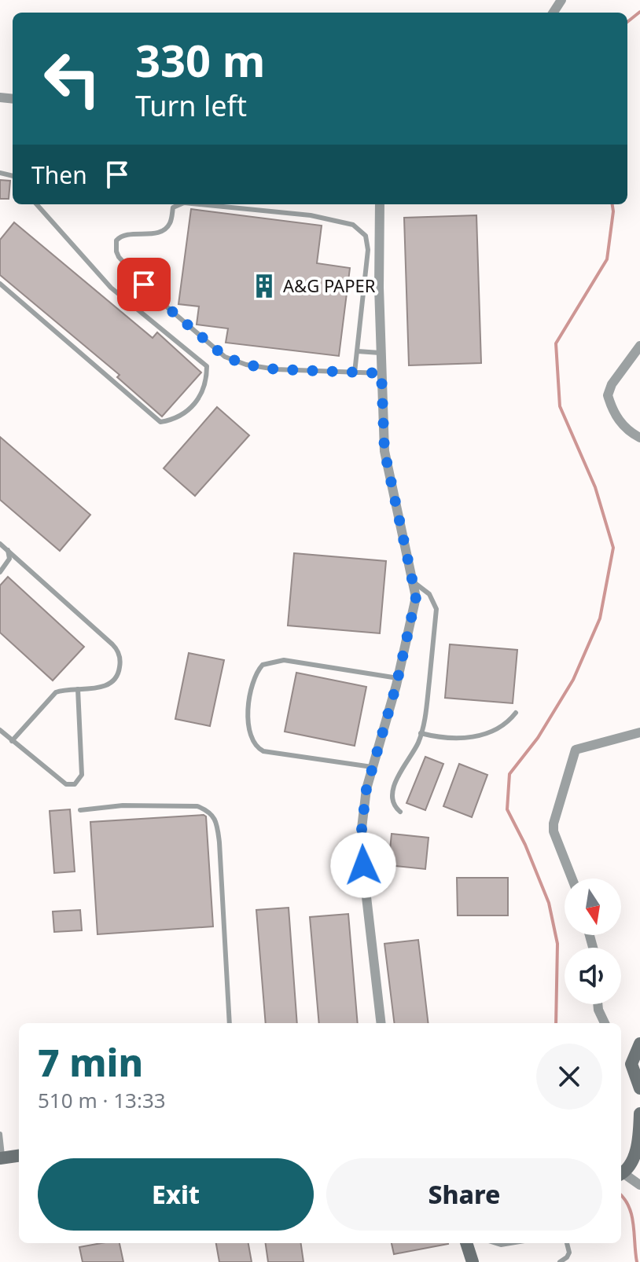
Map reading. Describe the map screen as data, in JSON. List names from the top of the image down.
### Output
{
  "places": {
    "building": ["A&G PAPER"]
  },
  "north": "bottom",
  "page": {
    "turn": ["330 m", "Turn left"],
    "then": "Then",
    "heading": ["7 min", "510 m · 13:33"],
    "buttons": ["Exit", "Share"]
  }
}
